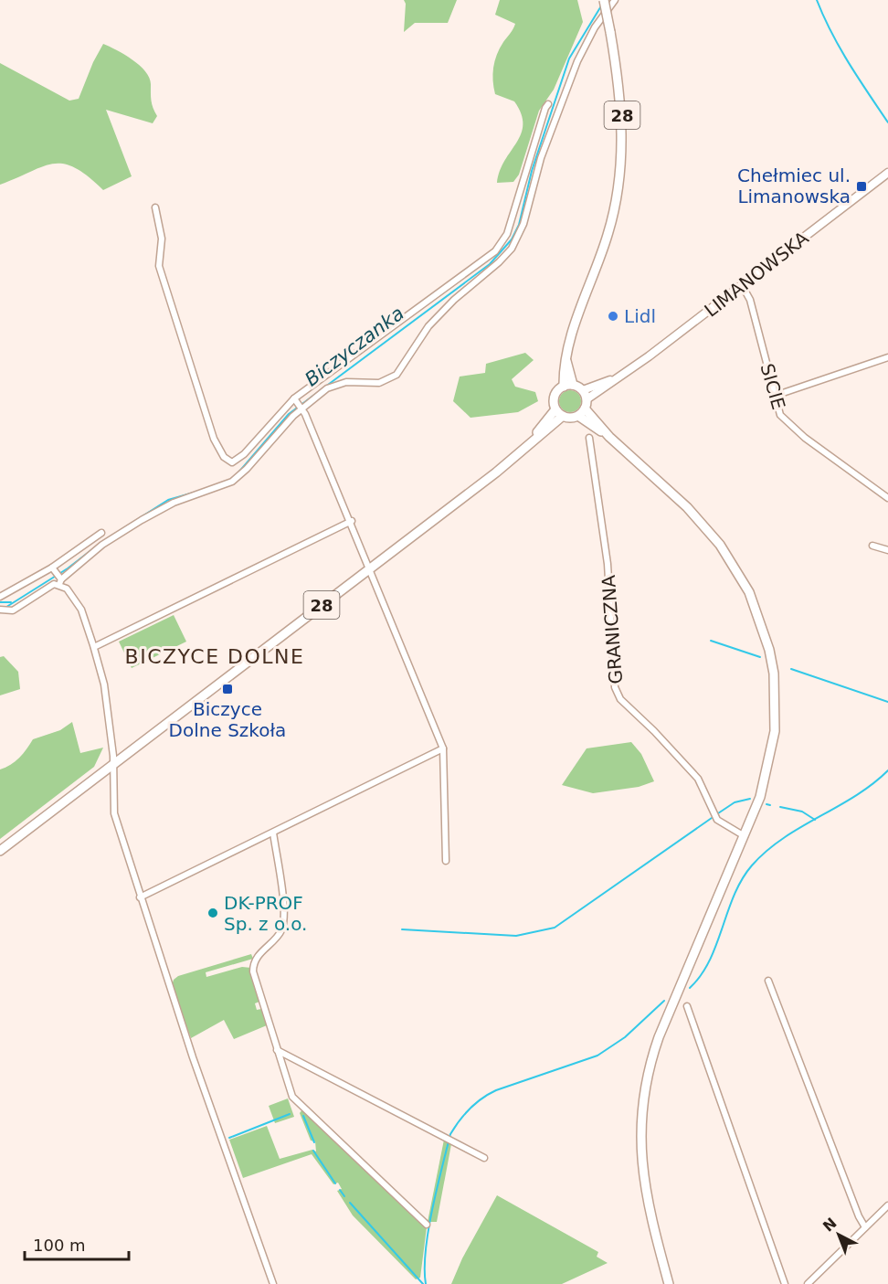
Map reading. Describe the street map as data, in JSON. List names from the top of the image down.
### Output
{
  "streets": {
    "main road": ["28", "LIMANOWSKA"],
    "street": ["SICIE", "GRANICZNA"]
  },
  "crossings": [
    ["28", "LIMANOWSKA"],
    ["LIMANOWSKA", "SICIE"]
  ],
  "districts": ["BICZYCE DOLNE"],
  "water": ["Biczyczanka"],
  "places": {
    "transit": ["Chełmiec ul. Limanowska", "Biczyce Dolne Szkoła"],
    "other": ["Lidl", "DK-PROF Sp. z o.o."]
  },
  "scale_bar": "100 m",
  "north": "top left"
}
